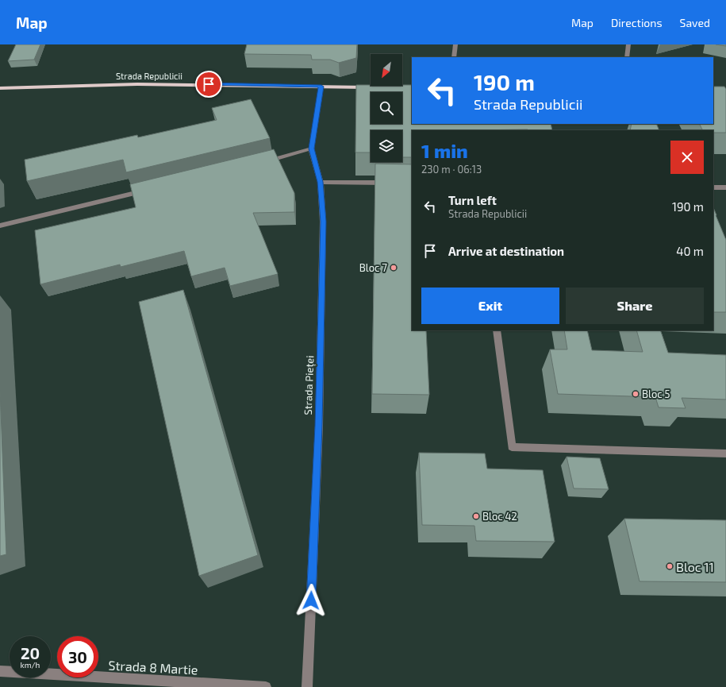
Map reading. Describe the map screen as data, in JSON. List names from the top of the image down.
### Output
{
  "streets": {
    "main road": ["Strada Republicii"],
    "street": ["Strada Pieței", "Strada 8 Martie"]
  },
  "crossings": [
    ["Strada Republicii", "Strada Pieței"]
  ],
  "places": [
    "Bloc 7",
    "Bloc 5",
    "Bloc 42",
    "Bloc 11"
  ],
  "north": "bottom left",
  "page": {
    "header": "Map",
    "nav": ["Map", "Directions", "Saved"],
    "turn": ["190 m", "Strada Republicii"],
    "heading": ["1 min", "230 m · 06:13"],
    "list": [
      {
        "name": "Turn left",
        "note": "Strada Republicii",
        "value": "190 m"
      },
      {
        "name": "Arrive at destination",
        "value": "40 m"
      }
    ],
    "buttons": ["Exit", "Share"],
    "speed": "20 km/h",
    "limit": "30"
  }
}
